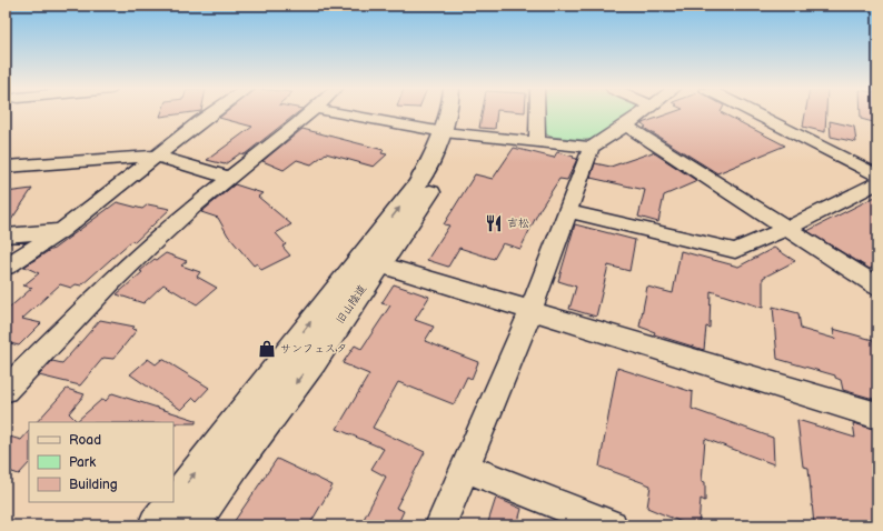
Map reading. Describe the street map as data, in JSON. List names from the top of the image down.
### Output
{
  "streets": {
    "street": ["旧山陰道"]
  },
  "places": {
    "restaurant": ["吉松"],
    "shop": ["サンフェスタ"]
  },
  "legend": ["Road", "Park", "Building"]
}
